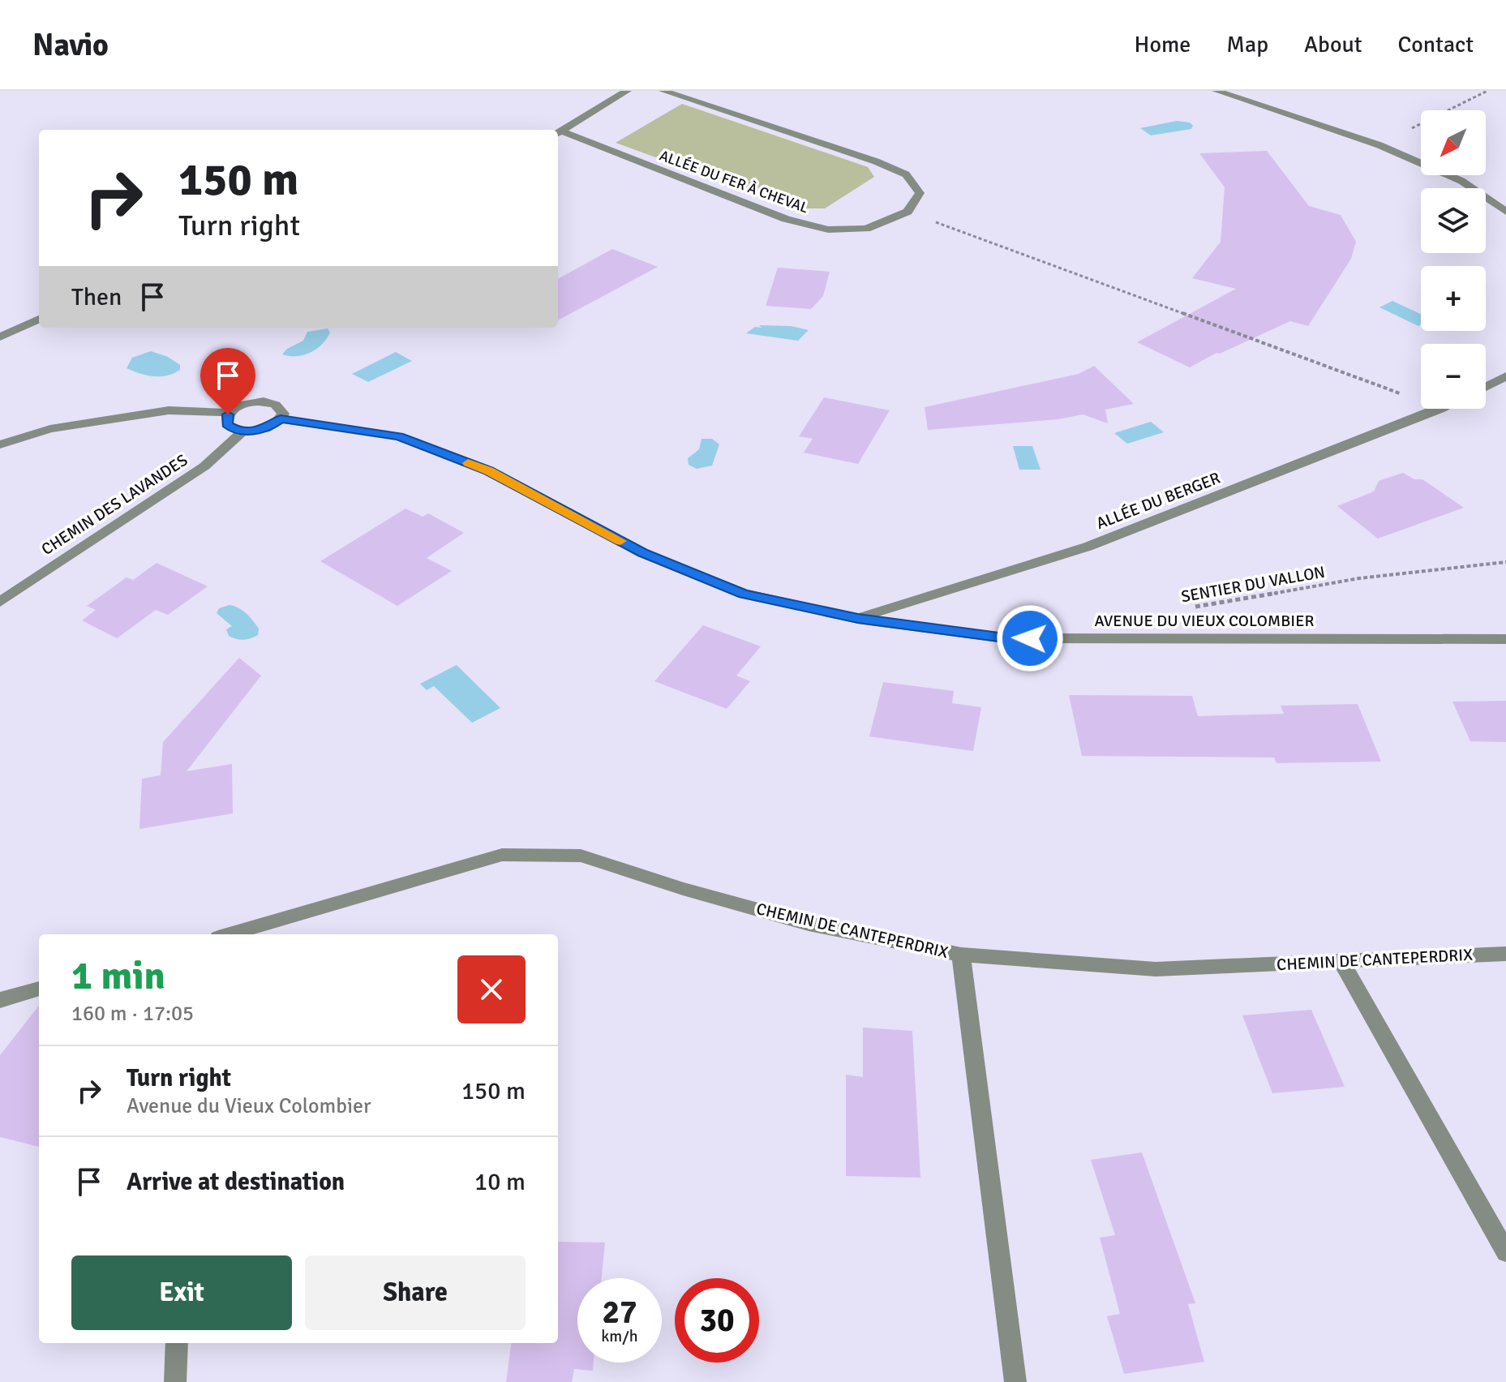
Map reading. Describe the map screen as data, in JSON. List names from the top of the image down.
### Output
{
  "streets": {
    "street": [
      "ALLÉE DU FER À CHEVAL",
      "ALLÉE DU BERGER",
      "CHEMIN DES LAVANDES",
      "AVENUE DU VIEUX COLOMBIER",
      "CHEMIN DE CANTEPERDRIX"
    ],
    "path": ["SENTIER DU VALLON"]
  },
  "crossings": [
    ["ALLÉE DU BERGER", "AVENUE DU VIEUX COLOMBIER"],
    ["CHEMIN DES LAVANDES", "AVENUE DU VIEUX COLOMBIER"]
  ],
  "north": "bottom left",
  "page": {
    "header": "Navio",
    "nav": [
      "Home",
      "Map",
      "About",
      "Contact"
    ],
    "map_buttons": ["+", "−"],
    "turn": ["150 m", "Turn right"],
    "then": "Then",
    "heading": ["1 min", "160 m · 17:05"],
    "list": [
      {
        "name": "Turn right",
        "note": "Avenue du Vieux Colombier",
        "value": "150 m"
      },
      {
        "name": "Arrive at destination",
        "value": "10 m"
      }
    ],
    "buttons": ["Exit", "Share"],
    "speed": "27 km/h",
    "limit": "30"
  }
}
